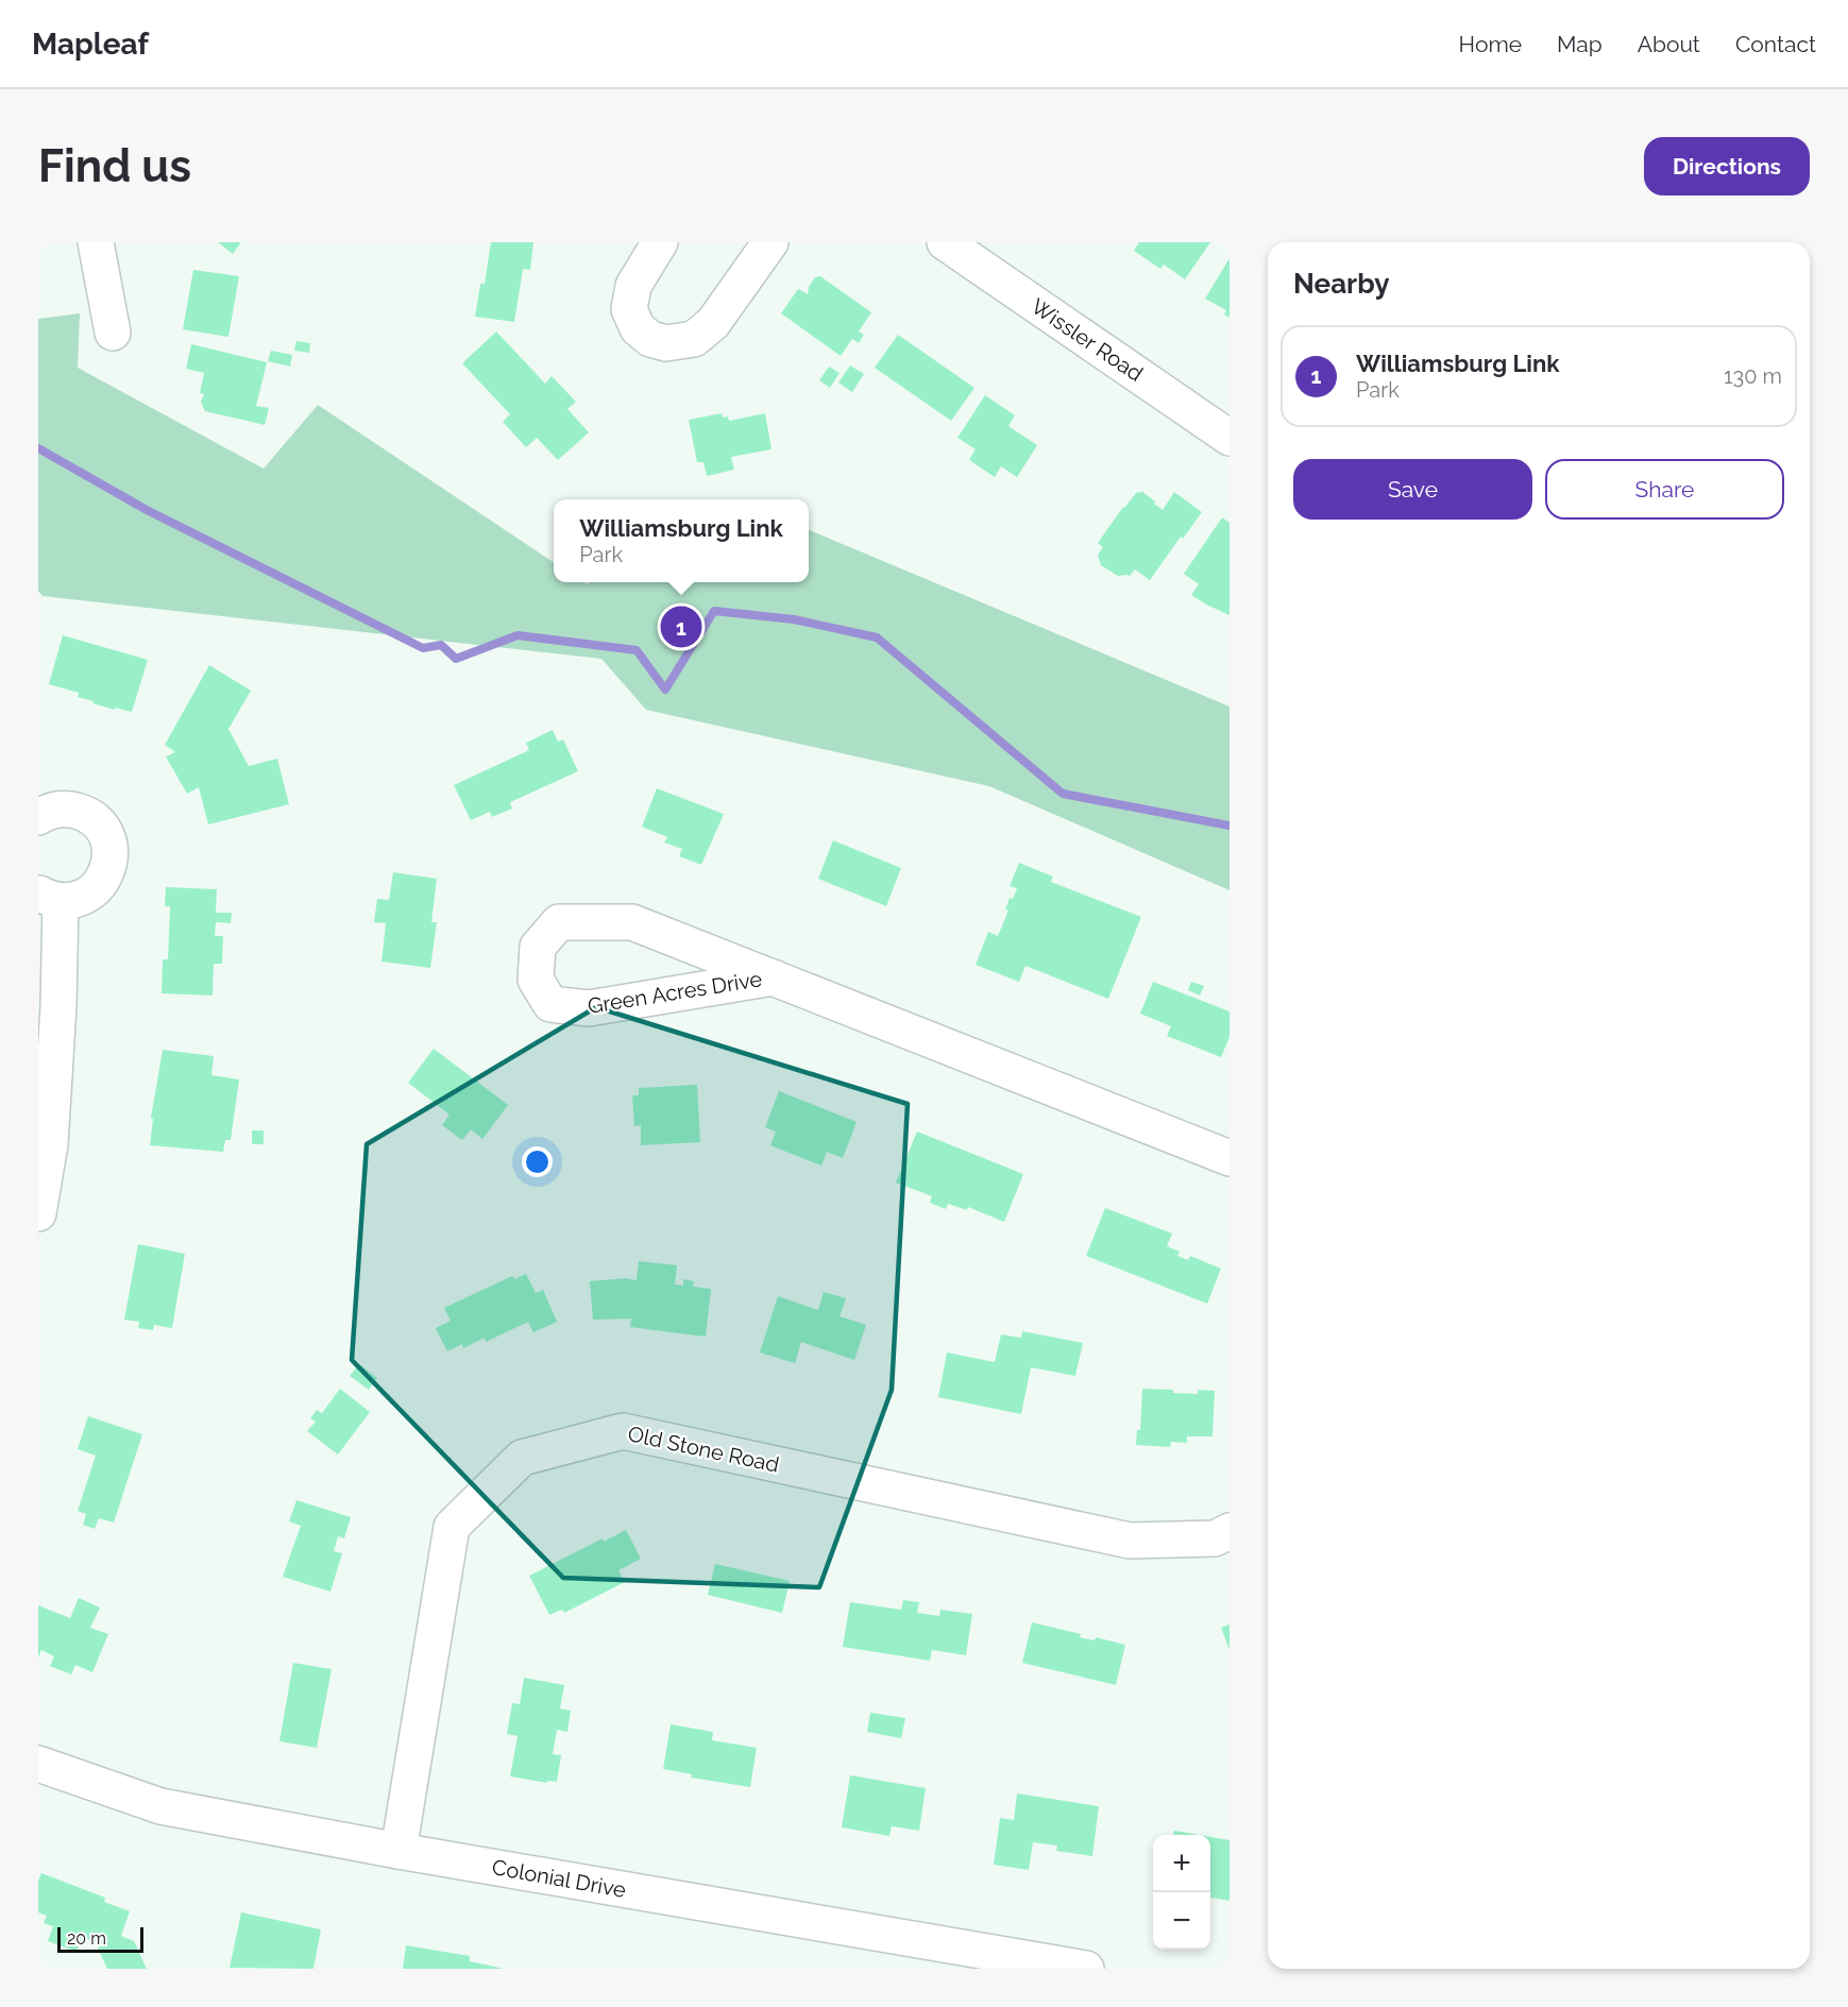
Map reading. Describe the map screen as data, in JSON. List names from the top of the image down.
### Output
{
  "streets": {
    "street": [
      "Wissler Road",
      "Green Acres Drive",
      "Old Stone Road",
      "Colonial Drive"
    ]
  },
  "crossings": [
    ["Old Stone Road", "Colonial Drive"]
  ],
  "scale_bar": "20 m",
  "page": {
    "header": "Mapleaf",
    "nav": [
      "Home",
      "Map",
      "About",
      "Contact"
    ],
    "buttons": [
      "Directions",
      ["Save", "Share"]
    ],
    "title": "Find us",
    "heading": "Nearby",
    "list": [
      {
        "mark": "1",
        "name": "Williamsburg Link",
        "note": "Park",
        "value": "130 m"
      }
    ],
    "popup": ["Williamsburg Link", "Park"],
    "pins": "1",
    "map_buttons": ["+", "−"],
    "scale": "20 m"
  }
}
